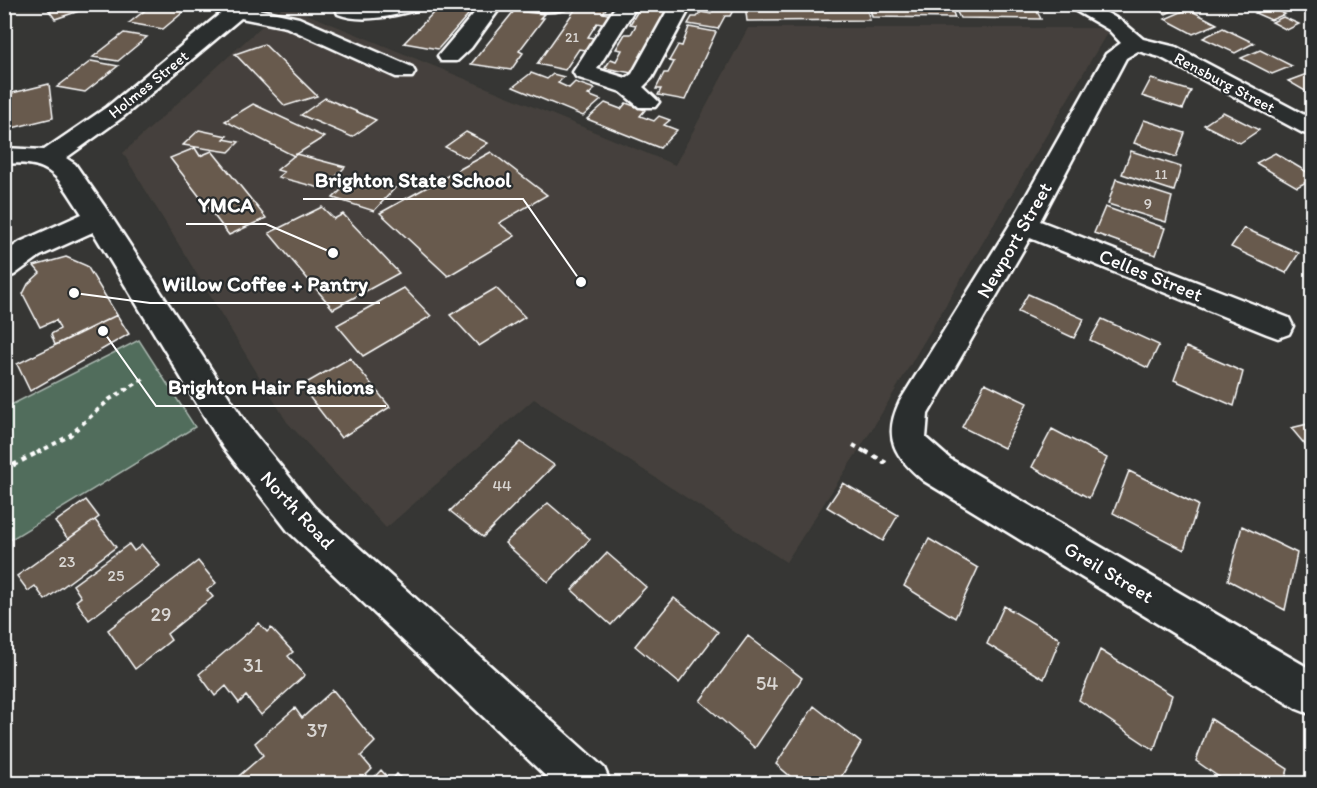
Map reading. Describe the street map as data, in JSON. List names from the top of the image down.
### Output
{
  "streets": {
    "street": [
      "Rensburg Street",
      "Holmes Street",
      "Newport Street",
      "Celles Street",
      "North Road",
      "Greil Street"
    ]
  },
  "crossings": [
    ["Rensburg Street", "Newport Street"],
    ["Holmes Street", "North Road"],
    ["Newport Street", "Celles Street"],
    ["Newport Street", "Greil Street"]
  ],
  "places": [
    "YMCA",
    "Brighton State School",
    "Willow Coffee + Pantry",
    "Brighton Hair Fashions"
  ],
  "house_numbers": [
    "21",
    "11",
    "9",
    "44",
    "23",
    "25",
    "29",
    "31",
    "54",
    "37"
  ]
}
